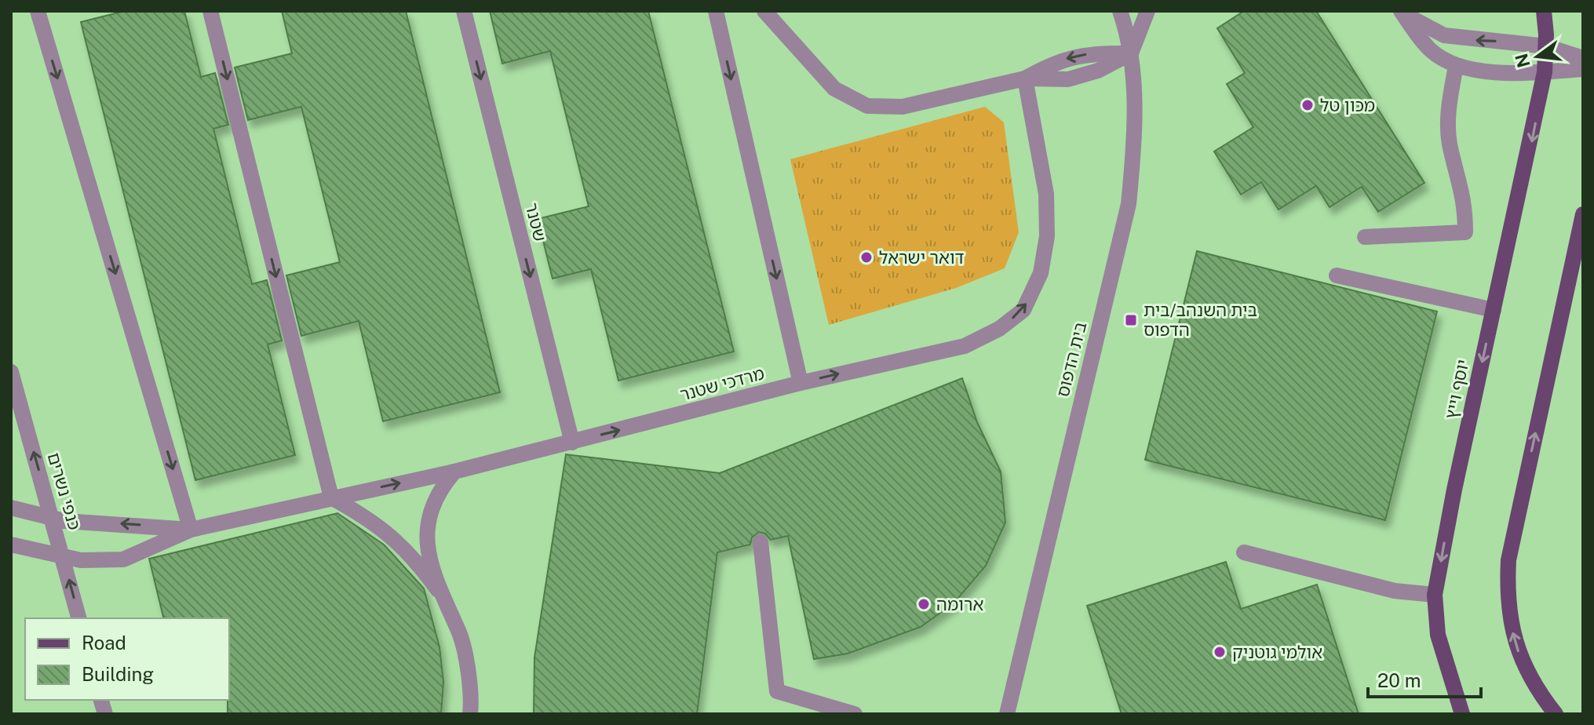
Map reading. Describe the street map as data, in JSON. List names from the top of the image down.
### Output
{
  "streets": {
    "main road": ["יוסף וייץ"],
    "street": [
      "שטנר",
      "בית הדפוס",
      "מרדכי שטנר",
      "כנפי נשרים"
    ]
  },
  "crossings": [
    ["שטנר", "מרדכי שטנר"],
    ["מרדכי שטנר", "כנפי נשרים"]
  ],
  "one_way": ["שטנר"],
  "places": {
    "other": [
      "מכון טל",
      "דואר ישראל",
      "ארומה",
      "אולמי גוטניק"
    ],
    "transit": ["בית השנהב/בית הדפוס"]
  },
  "legend": ["Road", "Building"],
  "scale_bar": "20 m",
  "north": "left"
}
